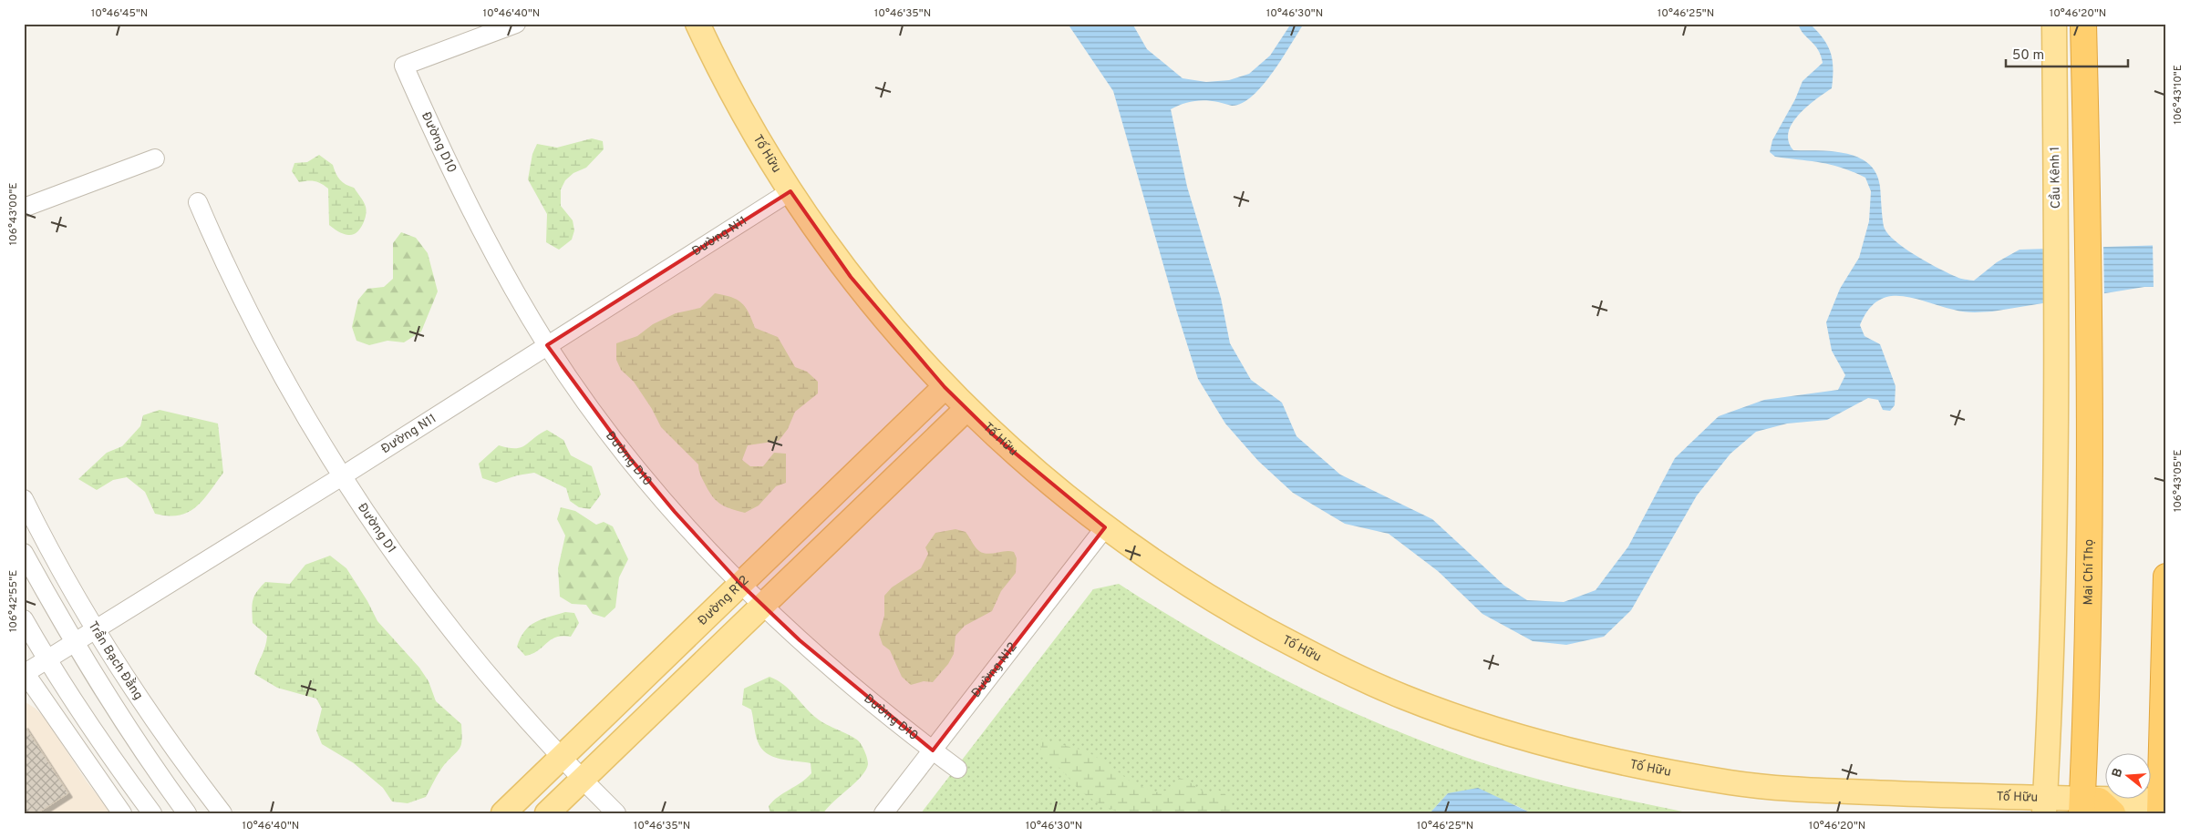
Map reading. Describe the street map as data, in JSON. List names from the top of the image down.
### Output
{
  "streets": {
    "highway": ["Mai Chí Thọ"],
    "main road": ["Tố Hữu", "Cầu Kênh 1", "Đường R12"],
    "street": [
      "Đường D10",
      "Đường N11",
      "Đường D1",
      "Trần Bạch Đằng",
      "Đường N12"
    ]
  },
  "crossings": [
    ["Đường D10", "Đường N11"],
    ["Đường D10", "Đường R12"],
    ["Đường D10", "Đường N12"],
    ["Tố Hữu", "Cầu Kênh 1"],
    ["Tố Hữu", "Đường N11"],
    ["Tố Hữu", "Mai Chí Thọ"],
    ["Tố Hữu", "Đường R12"],
    ["Tố Hữu", "Đường N12"],
    ["Đường N11", "Đường D1"],
    ["Đường N11", "Trần Bạch Đằng"],
    ["Đường D1", "Đường R12"]
  ],
  "scale_bar": "50 m",
  "north": "left",
  "coordinates": [
    "10°46'45\"N",
    "10°46'40\"N",
    "10°46'35\"N",
    "10°46'30\"N",
    "10°46'25\"N",
    "10°46'20\"N",
    "106°43'10\"E",
    "106°43'00\"E",
    "106°43'05\"E",
    "106°42'55\"E"
  ]
}
